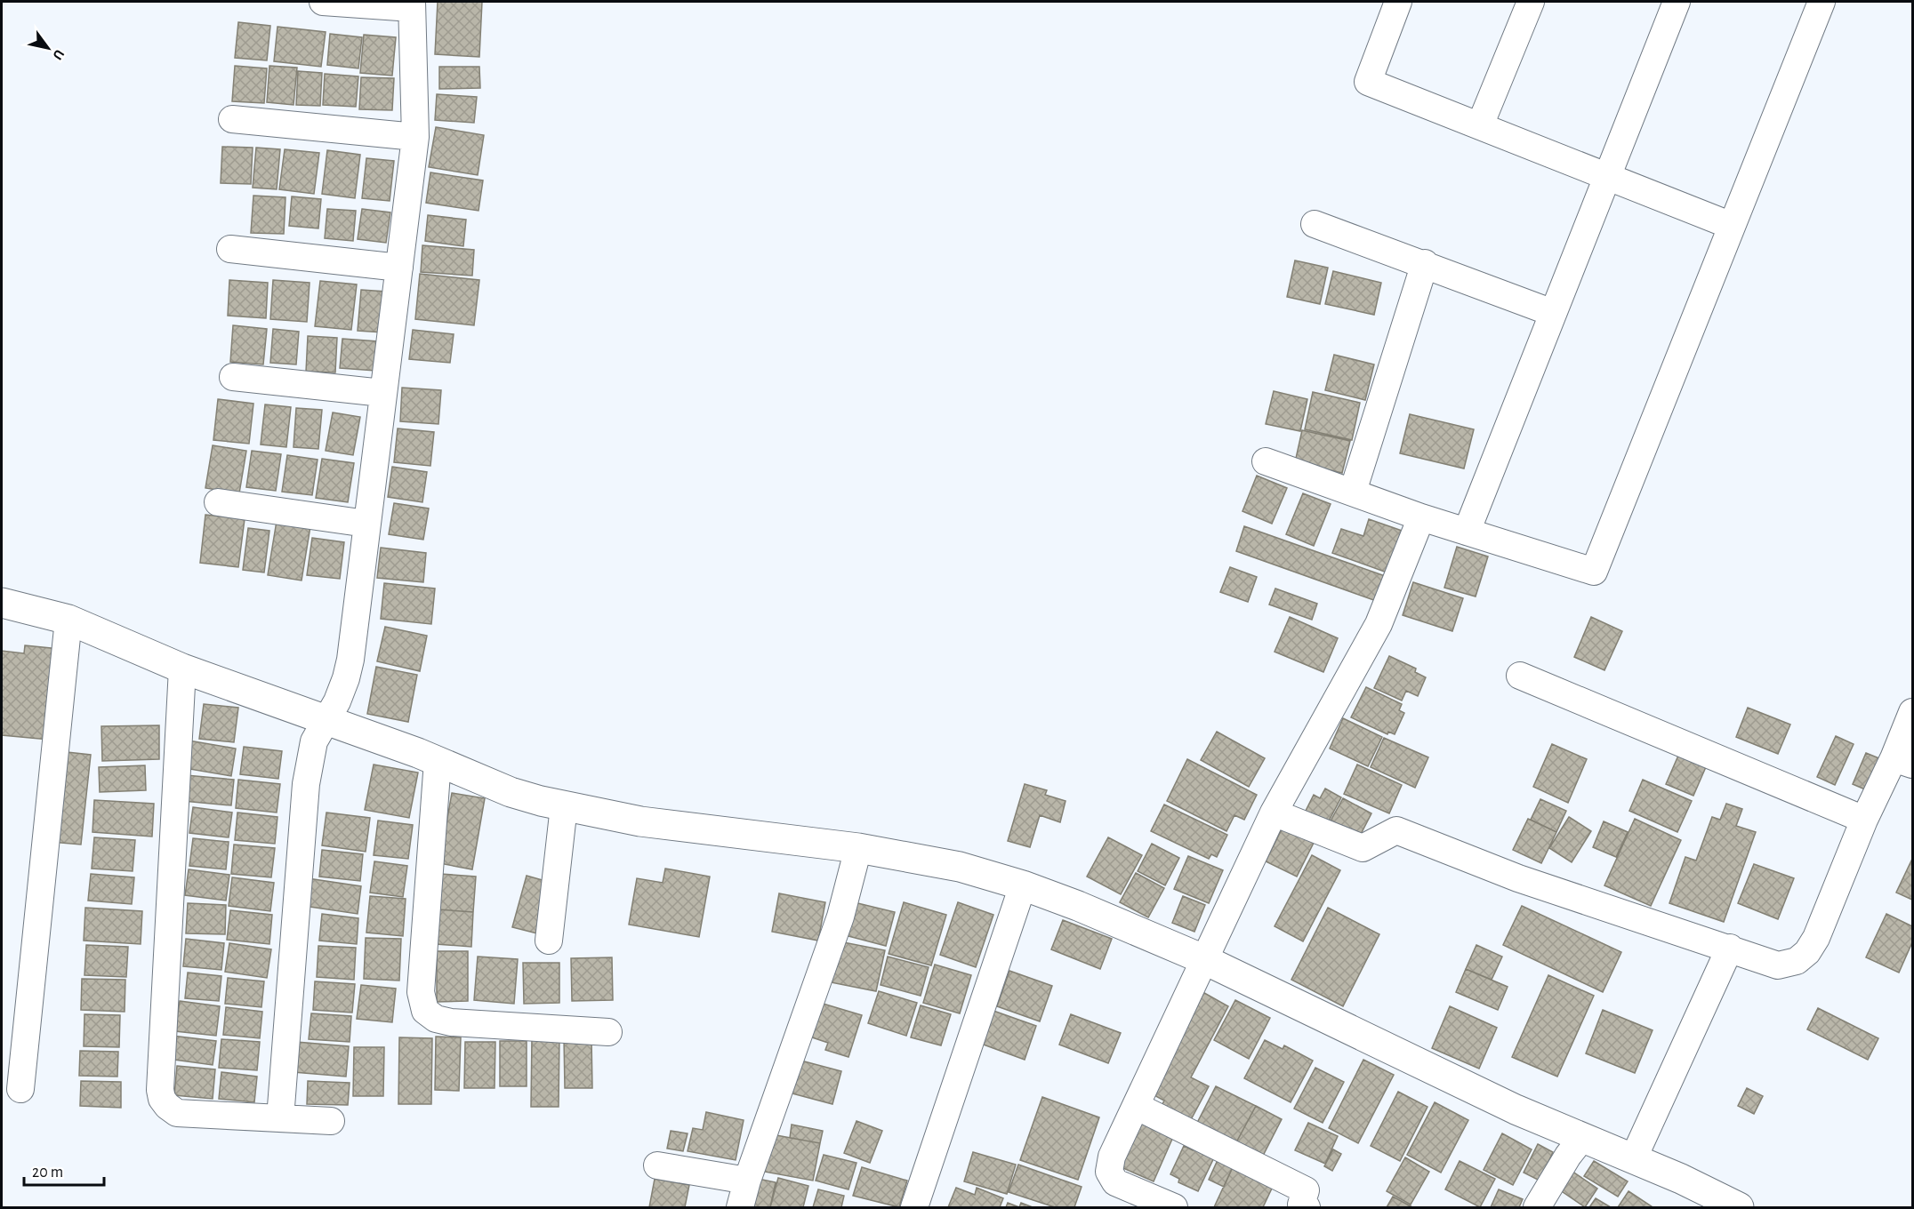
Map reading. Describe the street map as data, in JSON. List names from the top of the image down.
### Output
{
  "scale_bar": "20 m",
  "north": "bottom right"
}
